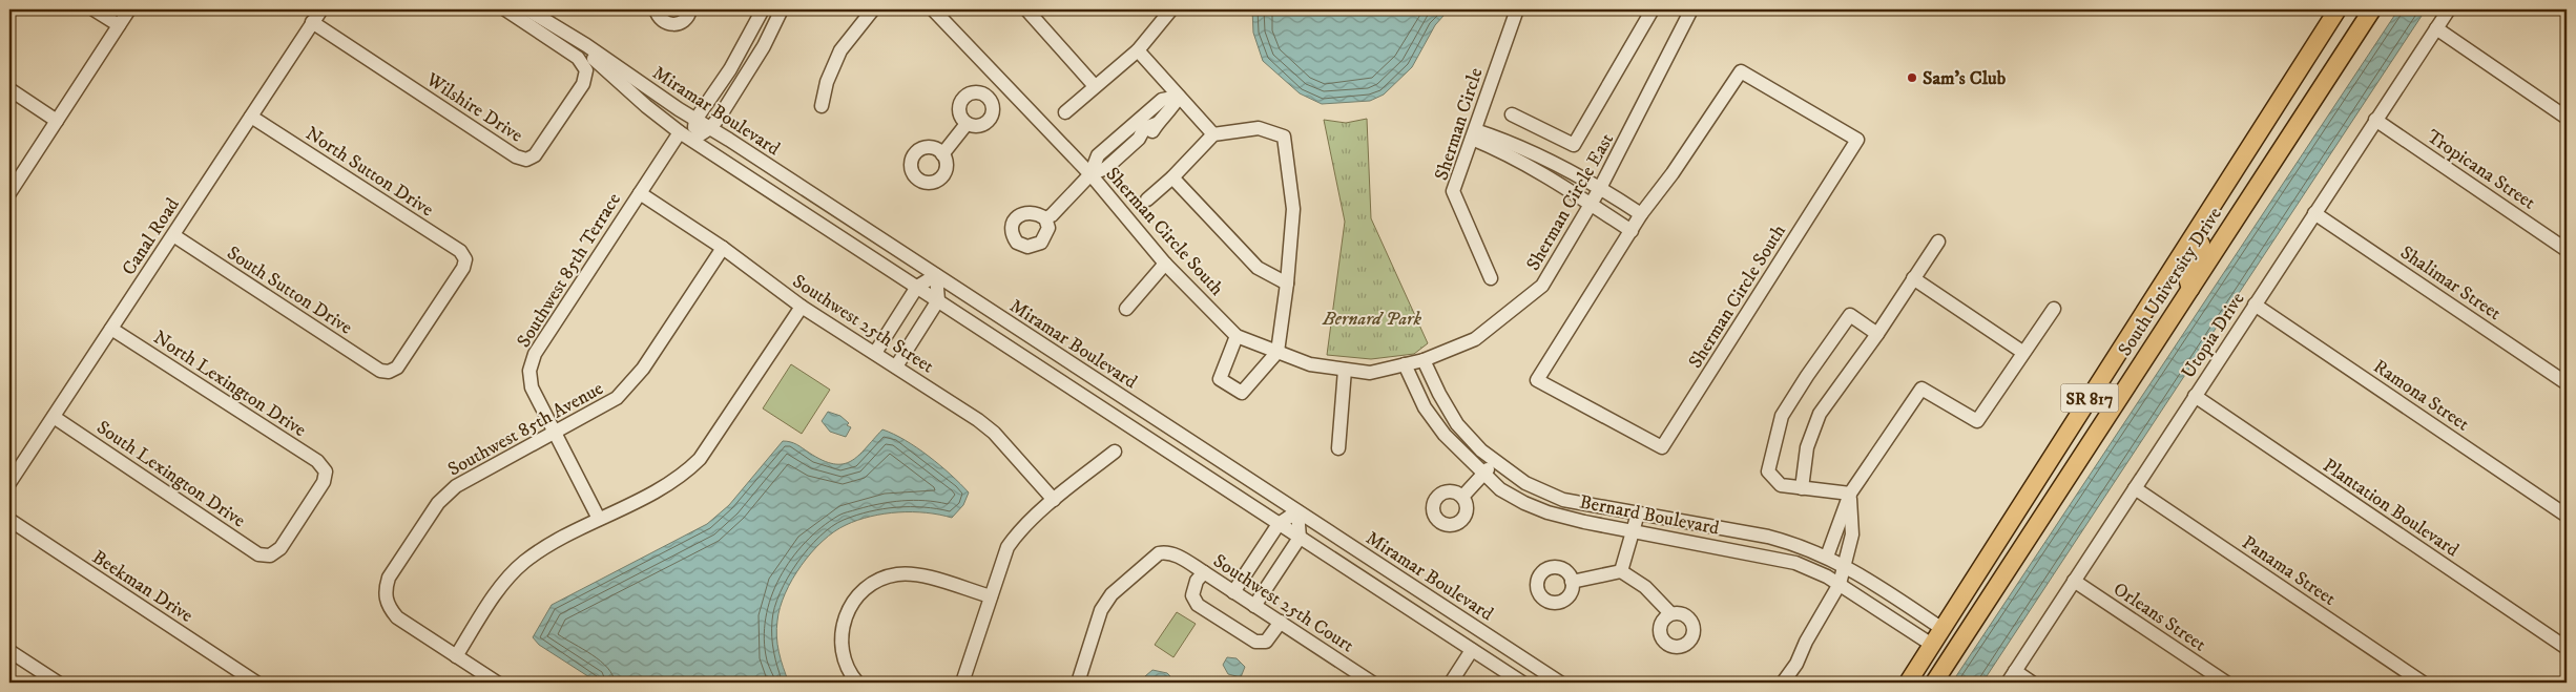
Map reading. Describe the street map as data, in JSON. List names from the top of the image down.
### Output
{
  "streets": {
    "main road": ["South University Drive", "SR 817"],
    "street": [
      "Wilshire Drive",
      "Miramar Boulevard",
      "Sherman Circle",
      "Tropicana Street",
      "North Sutton Drive",
      "Sherman Circle East",
      "Sherman Circle South",
      "Canal Road",
      "Southwest 85th Terrace",
      "Shalimar Street",
      "South Sutton Drive",
      "Southwest 25th Street",
      "Utopia Drive",
      "North Lexington Drive",
      "Ramona Street",
      "Southwest 85th Avenue",
      "South Lexington Drive",
      "Plantation Boulevard",
      "Bernard Boulevard",
      "Panama Street",
      "Beekman Drive",
      "Southwest 25th Court",
      "Orleans Street"
    ]
  },
  "crossings": [
    ["Wilshire Drive", "Canal Road"],
    ["Miramar Boulevard", "Southwest 85th Terrace"],
    ["Tropicana Street", "Utopia Drive"],
    ["North Sutton Drive", "Canal Road"],
    ["North Sutton Drive", "South Sutton Drive"],
    ["Sherman Circle East", "Sherman Circle South"],
    ["Sherman Circle East", "Bernard Boulevard"],
    ["Sherman Circle South", "Bernard Boulevard"],
    ["Canal Road", "South Sutton Drive"],
    ["Canal Road", "North Lexington Drive"],
    ["Canal Road", "South Lexington Drive"],
    ["Southwest 85th Terrace", "Southwest 25th Street"],
    ["Southwest 85th Terrace", "Southwest 85th Avenue"],
    ["South University Drive", "Bernard Boulevard"],
    ["Shalimar Street", "Utopia Drive"],
    ["Southwest 25th Street", "Southwest 85th Avenue"],
    ["Utopia Drive", "Ramona Street"],
    ["Utopia Drive", "Plantation Boulevard"],
    ["Utopia Drive", "Panama Street"],
    ["Utopia Drive", "Orleans Street"],
    ["North Lexington Drive", "South Lexington Drive"]
  ],
  "parks": ["Bernard Park"],
  "places": ["Sam's Club"]
}
